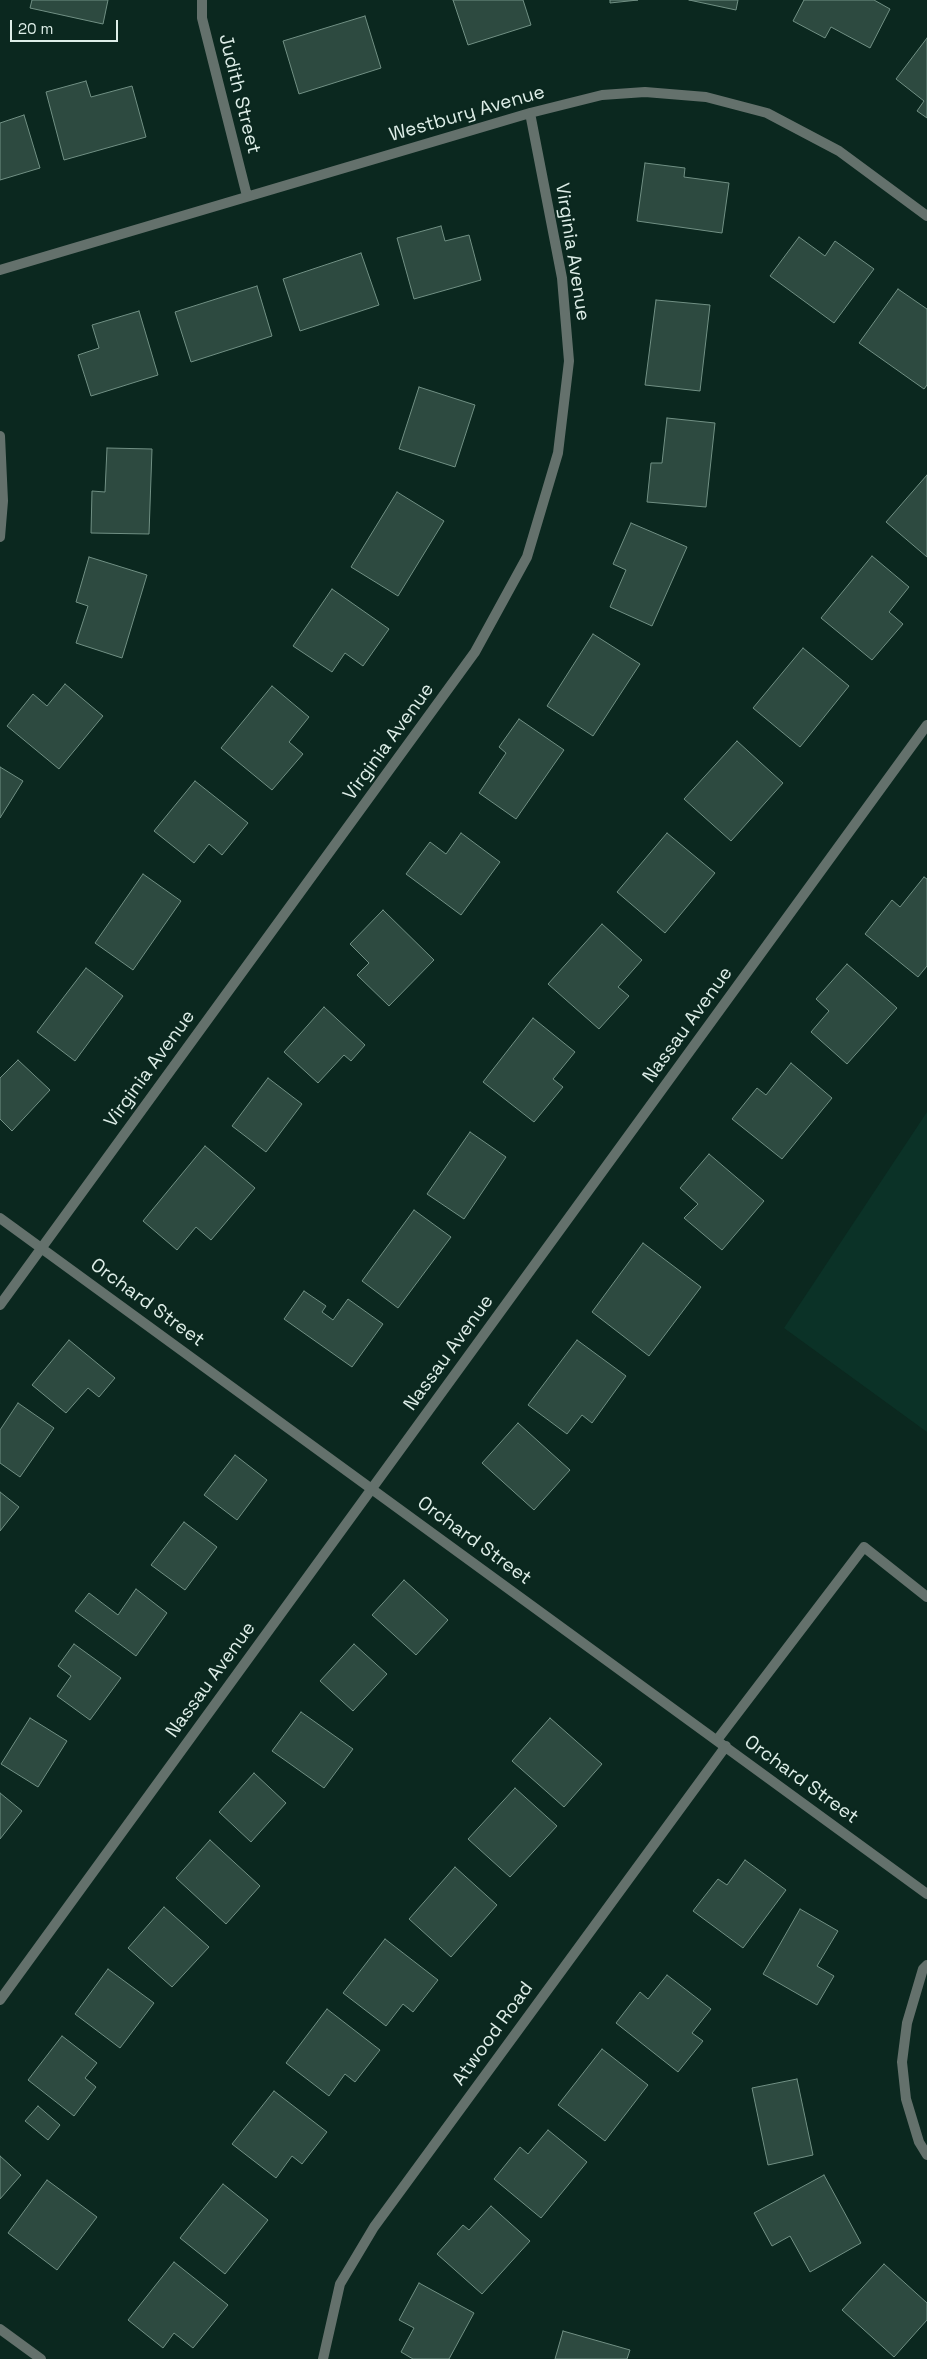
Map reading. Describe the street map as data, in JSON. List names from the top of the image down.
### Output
{
  "streets": {
    "street": [
      "Judith Street",
      "Westbury Avenue",
      "Virginia Avenue",
      "Nassau Avenue",
      "Orchard Street",
      "Atwood Road"
    ]
  },
  "crossings": [
    ["Judith Street", "Westbury Avenue"],
    ["Westbury Avenue", "Virginia Avenue"],
    ["Virginia Avenue", "Orchard Street"],
    ["Nassau Avenue", "Orchard Street"],
    ["Orchard Street", "Atwood Road"]
  ],
  "scale_bar": "20 m"
}
